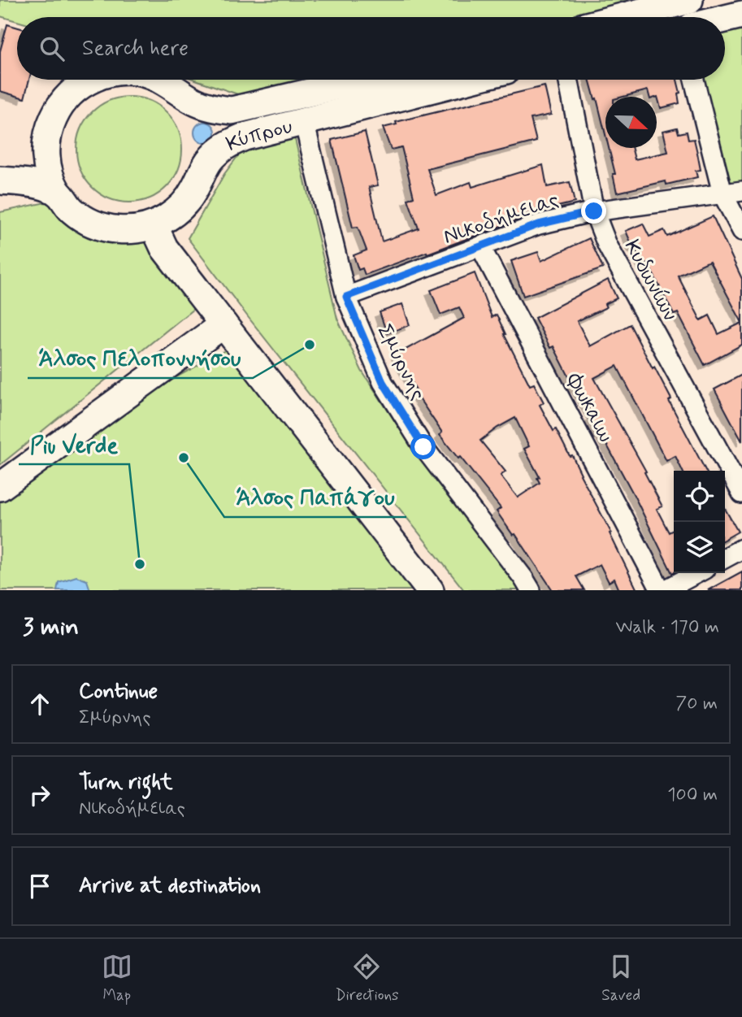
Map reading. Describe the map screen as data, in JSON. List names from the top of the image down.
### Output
{
  "streets": {
    "street": [
      "Κύπρου",
      "Νικοδήμειας",
      "Κυδωνίων",
      "Σμύρνης",
      "Φωκαιω"
    ]
  },
  "crossings": [
    ["Κύπρου", "Σμύρνης"],
    ["Νικοδήμειας", "Κυδωνίων"],
    ["Νικοδήμειας", "Σμύρνης"],
    ["Νικοδήμειας", "Φωκαιω"]
  ],
  "places": ["Άλσος Πελοποννήσου", "Άλσος Παπάγου", "Piu Verde"],
  "north": "right",
  "page": {
    "search": "Search here",
    "heading": ["3 min", "Walk · 170 m"],
    "list": [
      ["Continue", "Σμύρνης", "70 m"],
      ["Turn right", "Νικοδήμειας", "100 m"],
      "Arrive at destination"
    ],
    "nav": ["Map", "Directions", "Saved"]
  }
}
